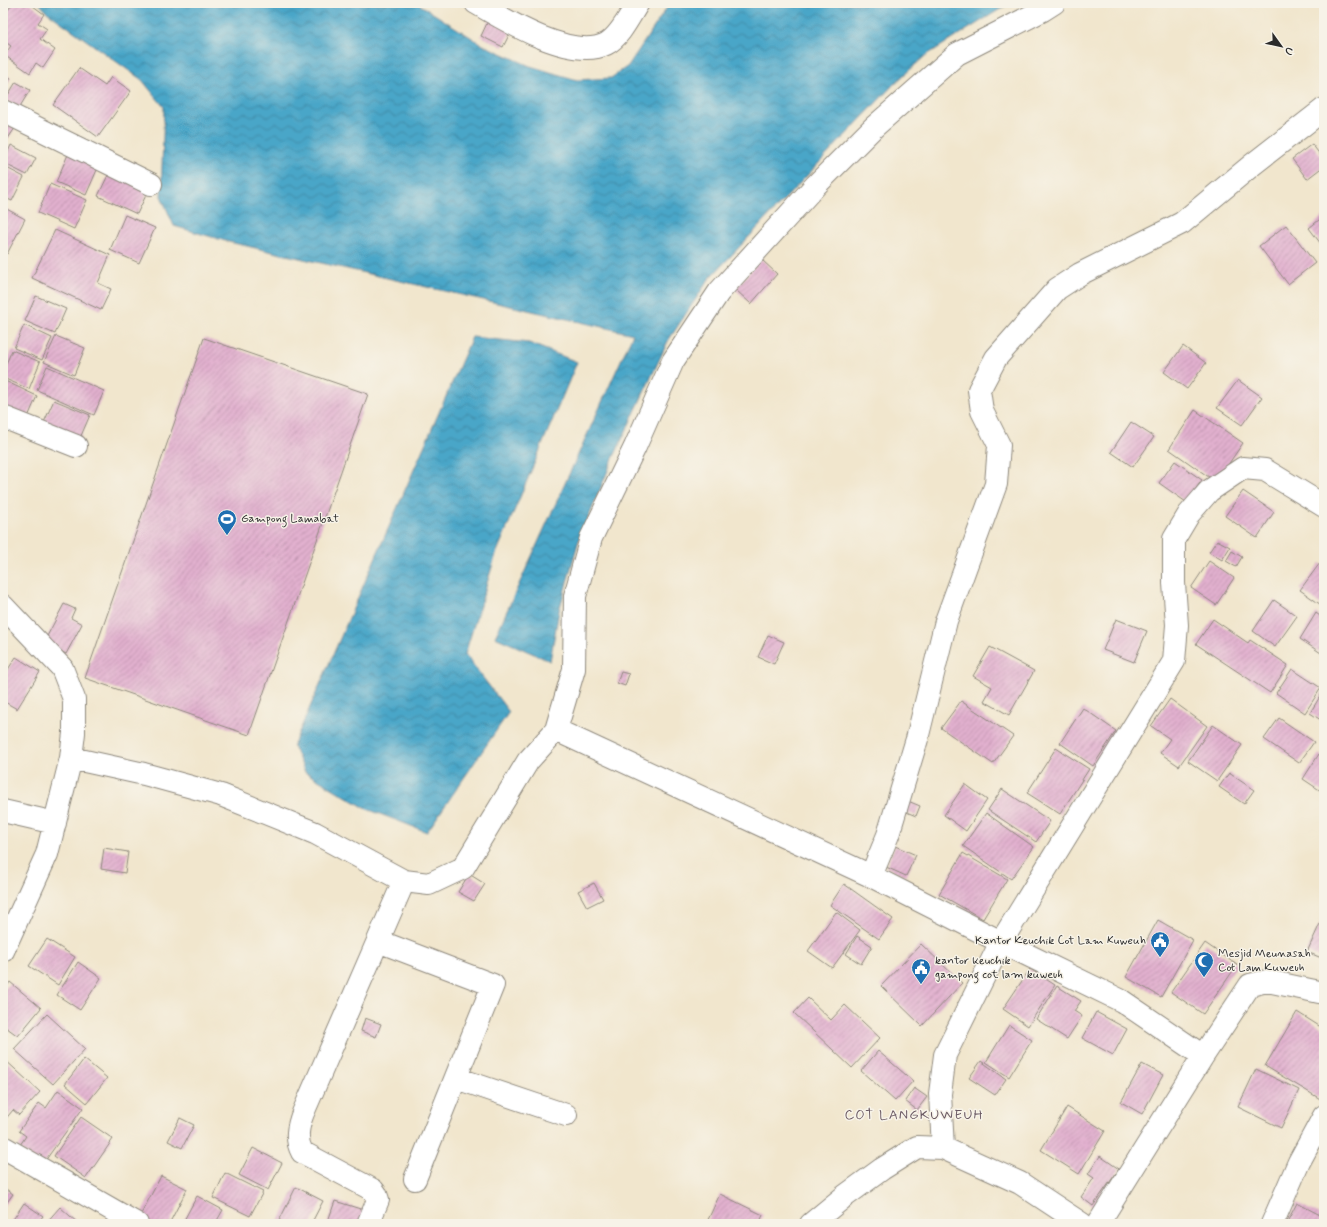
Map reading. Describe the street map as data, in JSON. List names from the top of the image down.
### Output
{
  "districts": ["COT LANGKUWEUH"],
  "places": {
    "sports": ["Gampong Lamabat"],
    "public building": ["Kantor Keuchik Cot Lam Kuweuh", "kantor keuchik gampong cot lam kuweuh"],
    "mosque": ["Mesjid Meunasah Cot Lam Kuweuh"]
  },
  "north": "bottom right"
}
